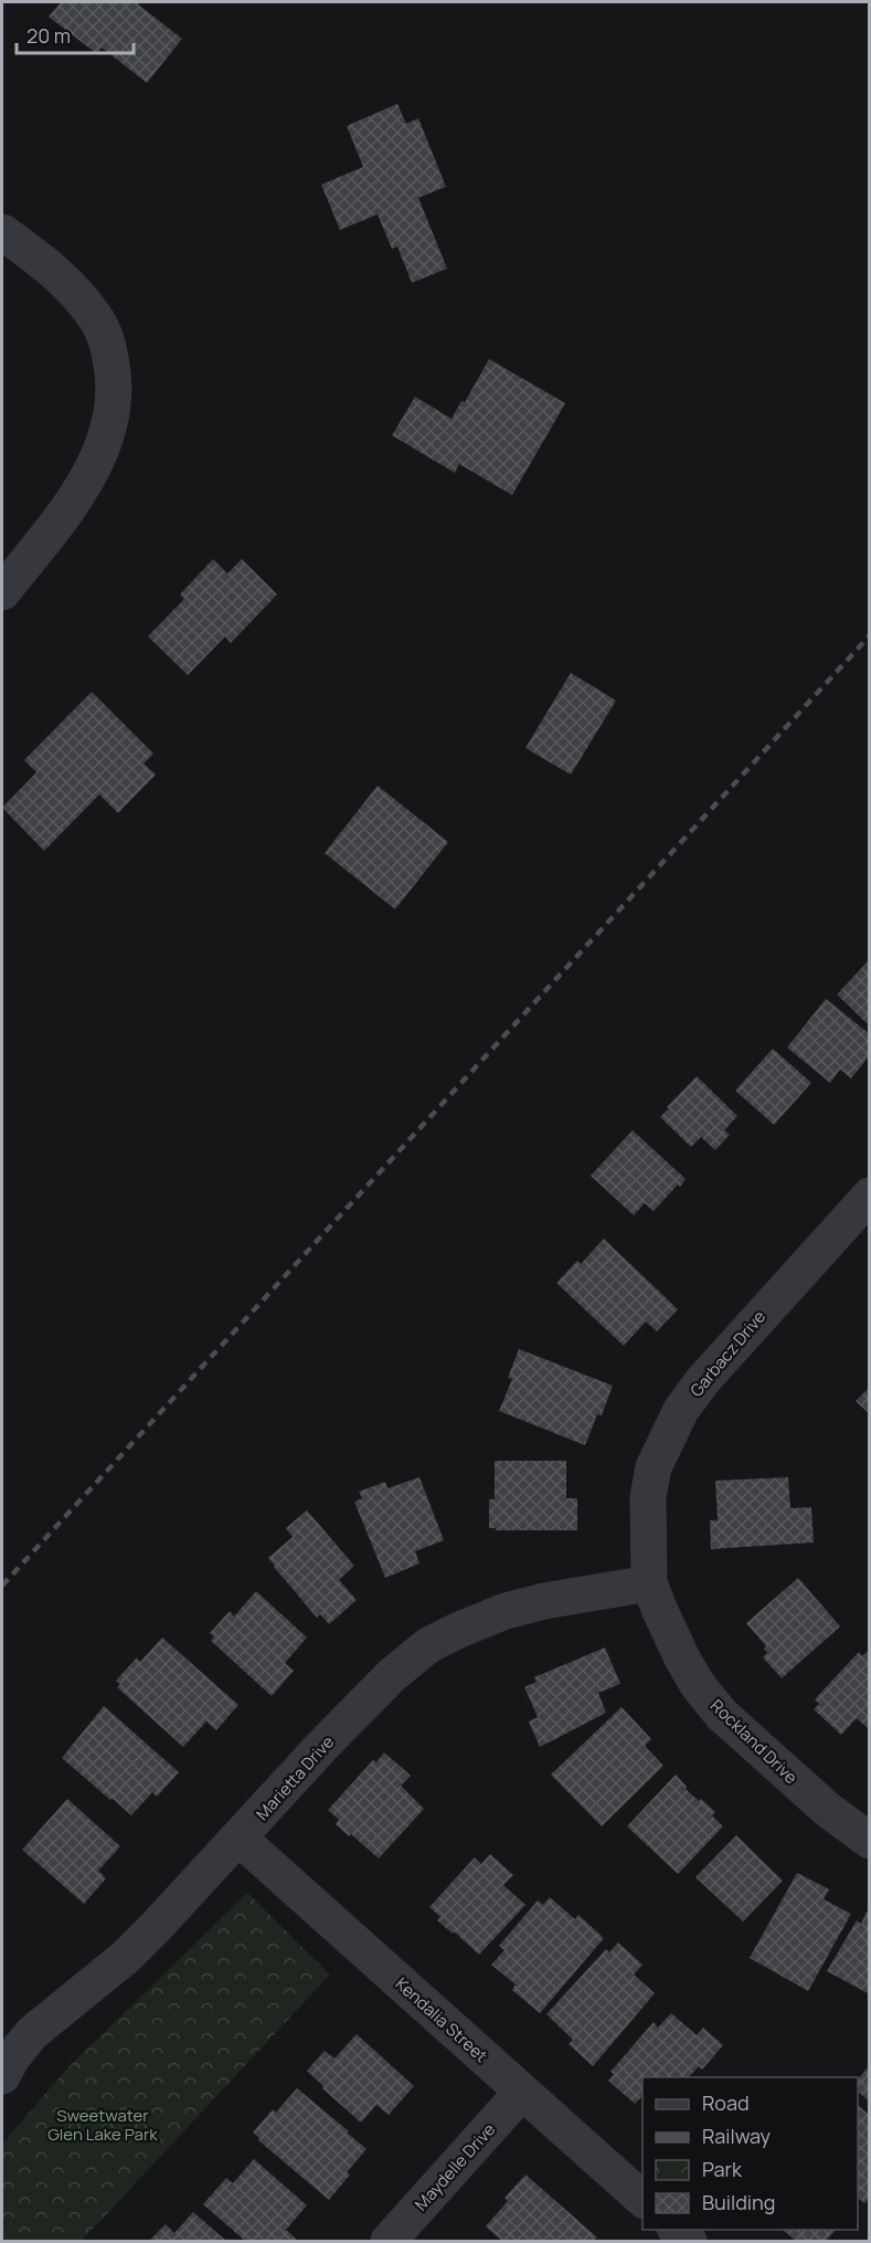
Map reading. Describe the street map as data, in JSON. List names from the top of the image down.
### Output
{
  "streets": {
    "street": [
      "Garbacz Drive",
      "Rockland Drive",
      "Marietta Drive",
      "Kendalia Street",
      "Maydelle Drive"
    ]
  },
  "crossings": [
    ["Garbacz Drive", "Rockland Drive"],
    ["Garbacz Drive", "Marietta Drive"],
    ["Rockland Drive", "Marietta Drive"],
    ["Marietta Drive", "Kendalia Street"],
    ["Kendalia Street", "Maydelle Drive"]
  ],
  "parks": ["Sweetwater Glen Lake Park"],
  "legend": [
    "Road",
    "Railway",
    "Park",
    "Building"
  ],
  "scale_bar": "20 m"
}
